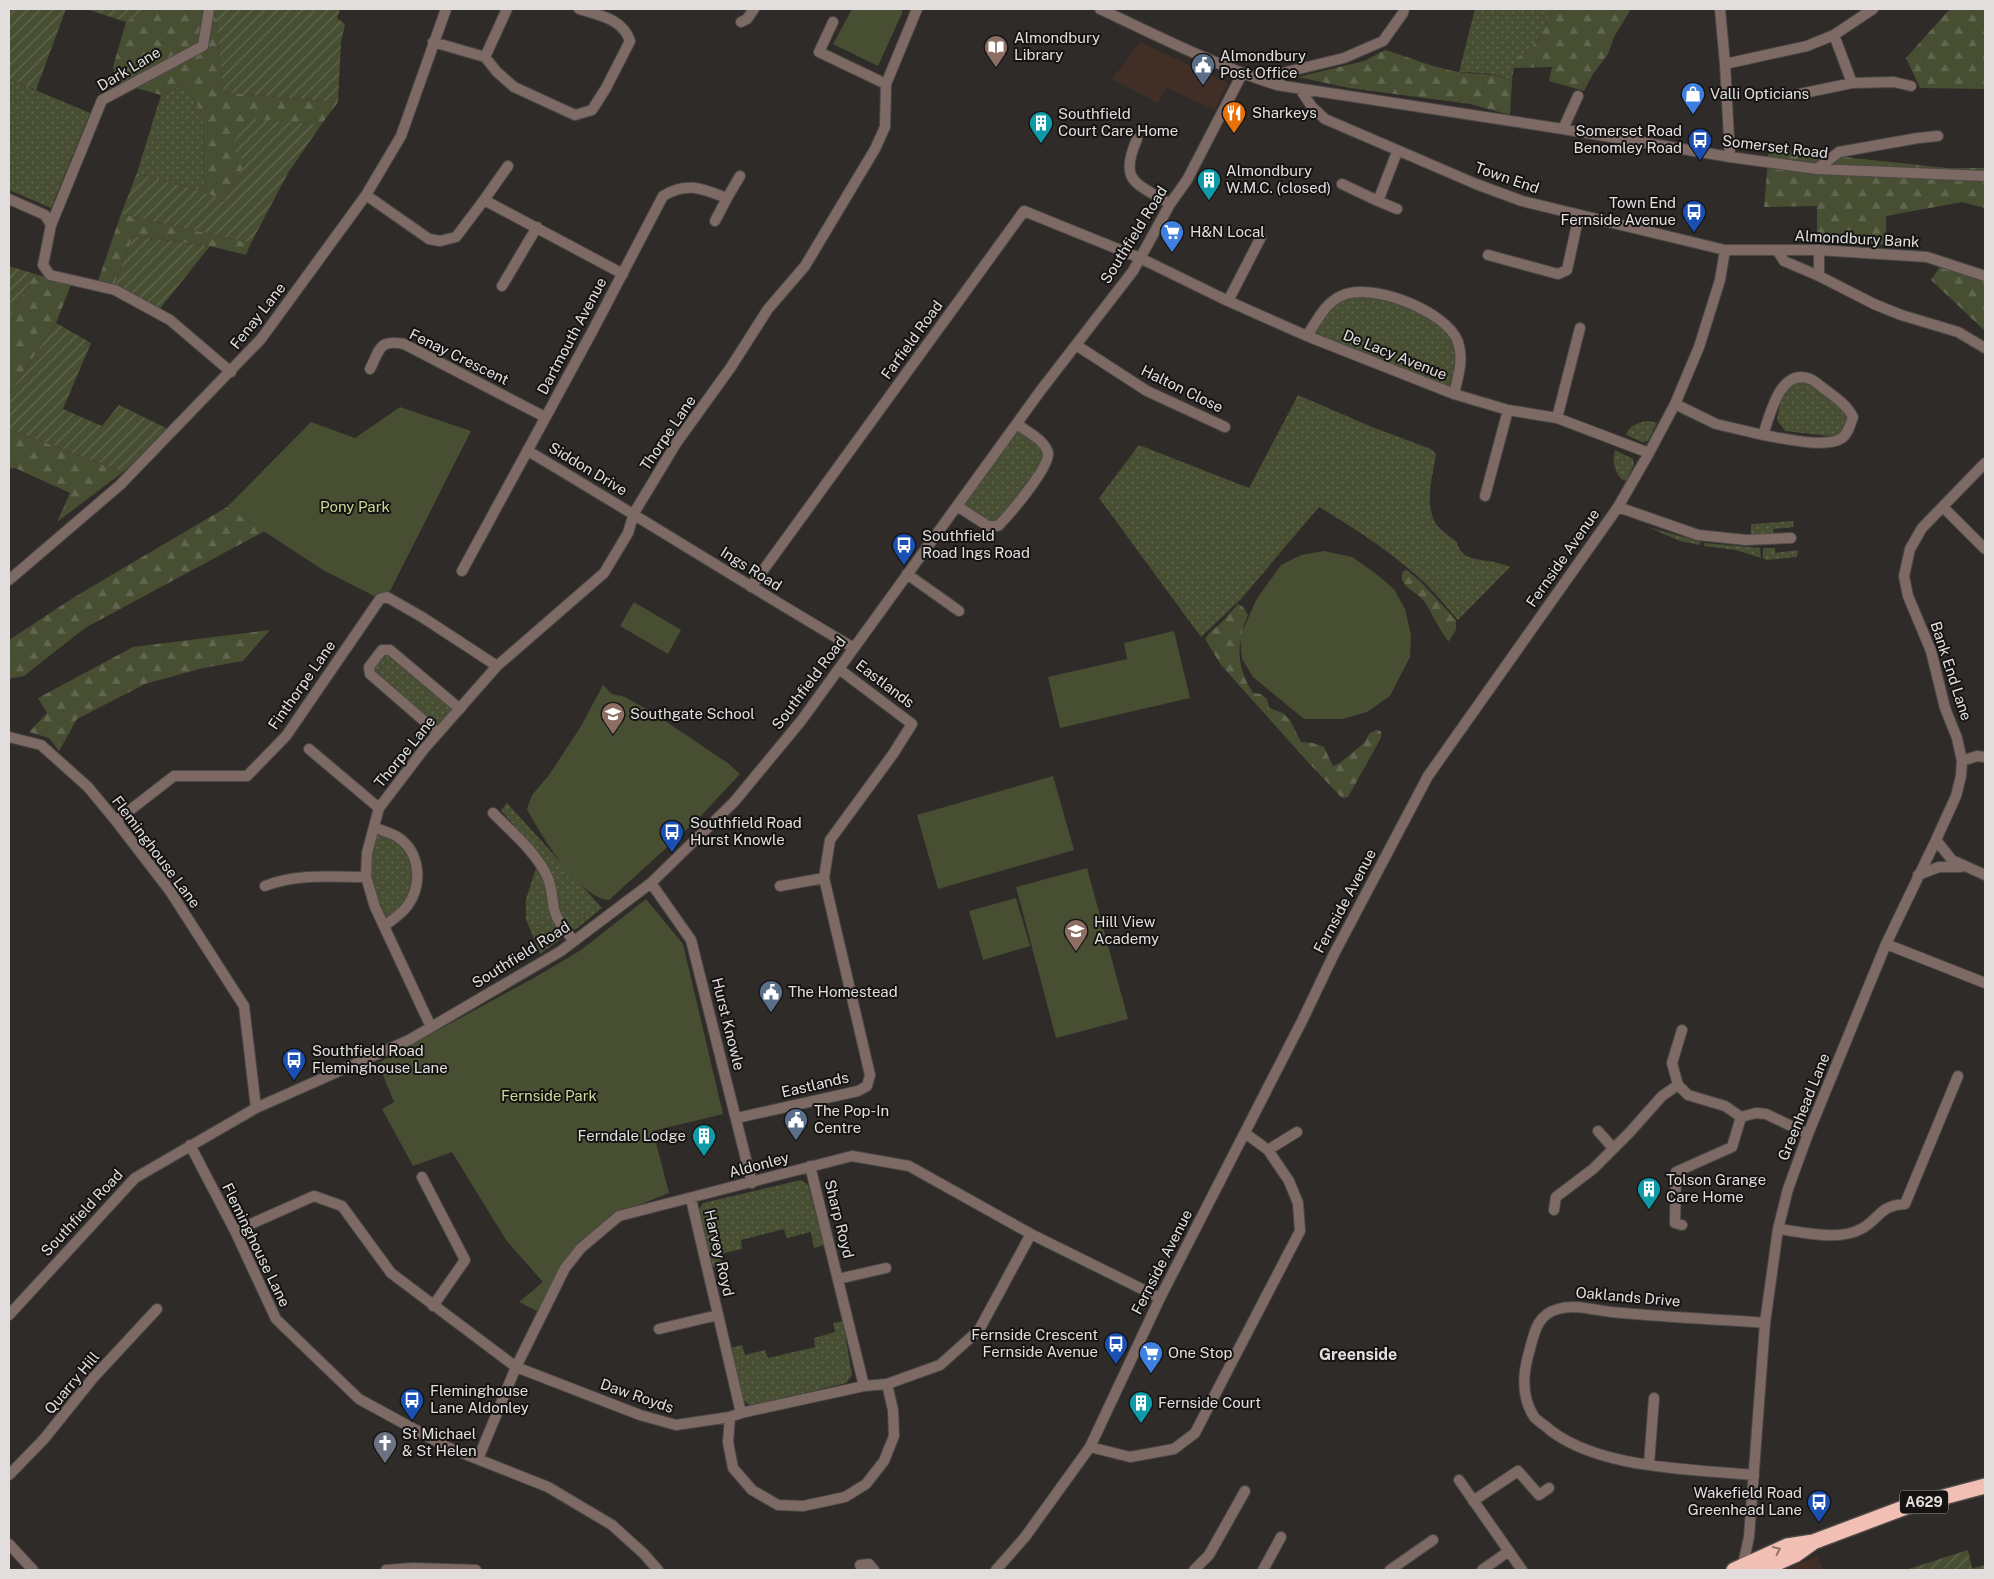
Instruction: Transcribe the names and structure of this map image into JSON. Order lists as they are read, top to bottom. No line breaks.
{"streets":{"highway":["A629"],"street":["Dark Lane","Somerset Road","Town End","Southfield Road","Almondbury Bank","Fenay Lane","Dartmouth Avenue","Farfield Road","De Lacy Avenue","Fenay Crescent","Halton Close","Thorpe Lane","Siddon Drive","Fernside Avenue","Ings Road","Bank End Lane","Eastlands","Finthorpe Lane","Fleminghouse Lane","Hurst Knowle","Greenhead Lane","Aldonley","Sharp Royd","Harvey Royd","Oaklands Drive","Quarry Hill","Daw Royds"]},"crossings":[["Somerset Road","Town End"],["Town End","Almondbury Bank"],["Town End","Fernside Avenue"],["Southfield Road","Farfield Road"],["Southfield Road","De Lacy Avenue"],["Southfield Road","Halton Close"],["Southfield Road","Thorpe Lane"],["Southfield Road","Ings Road"],["Southfield Road","Eastlands"],["Southfield Road","Fleminghouse Lane"],["Southfield Road","Hurst Knowle"],["Almondbury Bank","Fernside Avenue"],["Dartmouth Avenue","Fenay Crescent"],["Dartmouth Avenue","Siddon Drive"],["Farfield Road","De Lacy Avenue"],["Farfield Road","Ings Road"],["De Lacy Avenue","Fernside Avenue"],["Thorpe Lane","Siddon Drive"],["Thorpe Lane","Ings Road"],["Thorpe Lane","Finthorpe Lane"],["Siddon Drive","Ings Road"],["Fernside Avenue","Aldonley"],["Bank End Lane","Greenhead Lane"],["Eastlands","Hurst Knowle"],["Finthorpe Lane","Fleminghouse Lane"],["Fleminghouse Lane","Aldonley"],["Fleminghouse Lane","Daw Royds"],["Hurst Knowle","Aldonley"],["Greenhead Lane","Oaklands Drive"],["Greenhead Lane","A629"],["Aldonley","Sharp Royd"],["Aldonley","Harvey Royd"],["Aldonley","Daw Royds"],["Sharp Royd","Daw Royds"],["Harvey Royd","Daw Royds"]],"districts":["Greenside"],"parks":["Pony Park","Fernside Park"],"places":{"library":["Almondbury Library"],"public building":["Almondbury Post Office","The Homestead","The Pop-In Centre"],"shop":["Valli Opticians"],"restaurant":["Sharkeys"],"building":["Southfield Court Care Home","Almondbury W.M.C. (closed)","Ferndale Lodge","Tolson Grange Care Home","Fernside Court"],"bus stop":["Somerset Road Benomley Road","Town End Fernside Avenue","Southfield Road Ings Road","Southfield Road Hurst Knowle","Southfield Road Fleminghouse Lane","Fernside Crescent Fernside Avenue","Fleminghouse Lane Aldonley","Wakefield Road Greenhead Lane"],"supermarket":["H&N Local","One Stop"],"school or university":["Southgate School","Hill View Academy"],"church":["St Michael & St Helen"]}}
